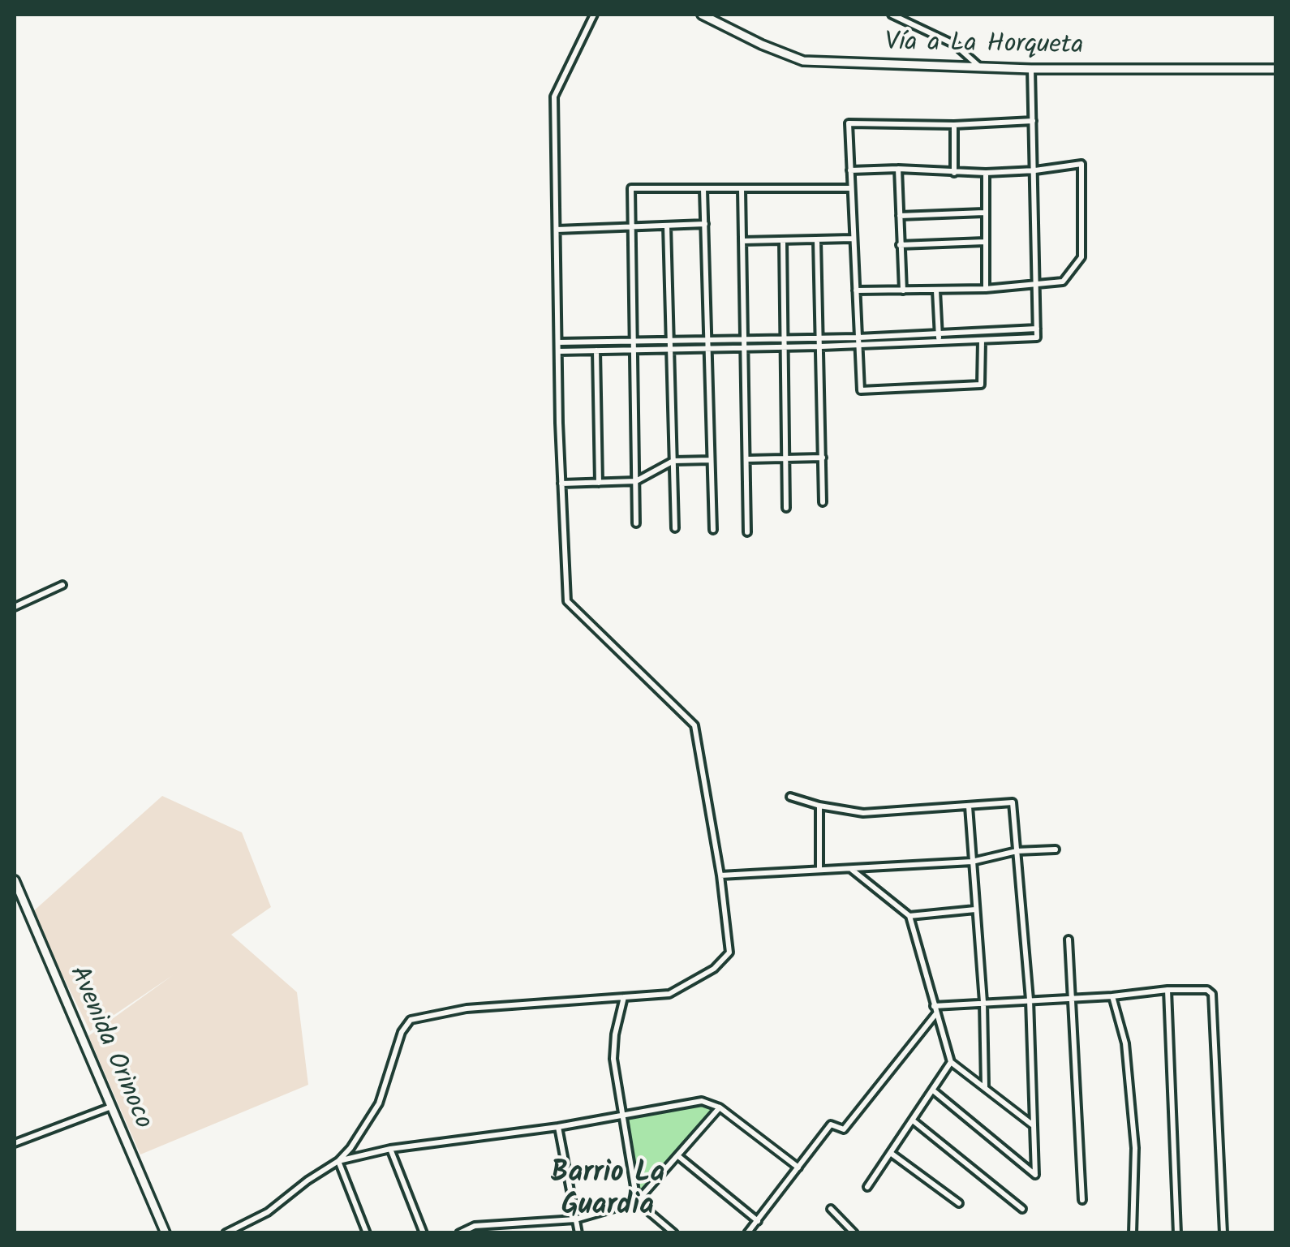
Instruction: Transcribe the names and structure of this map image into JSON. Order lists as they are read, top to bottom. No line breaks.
{"streets":{"main road":["Vía a La Horqueta","Avenida Orinoco"]},"districts":["Barrio La Guardia"]}
